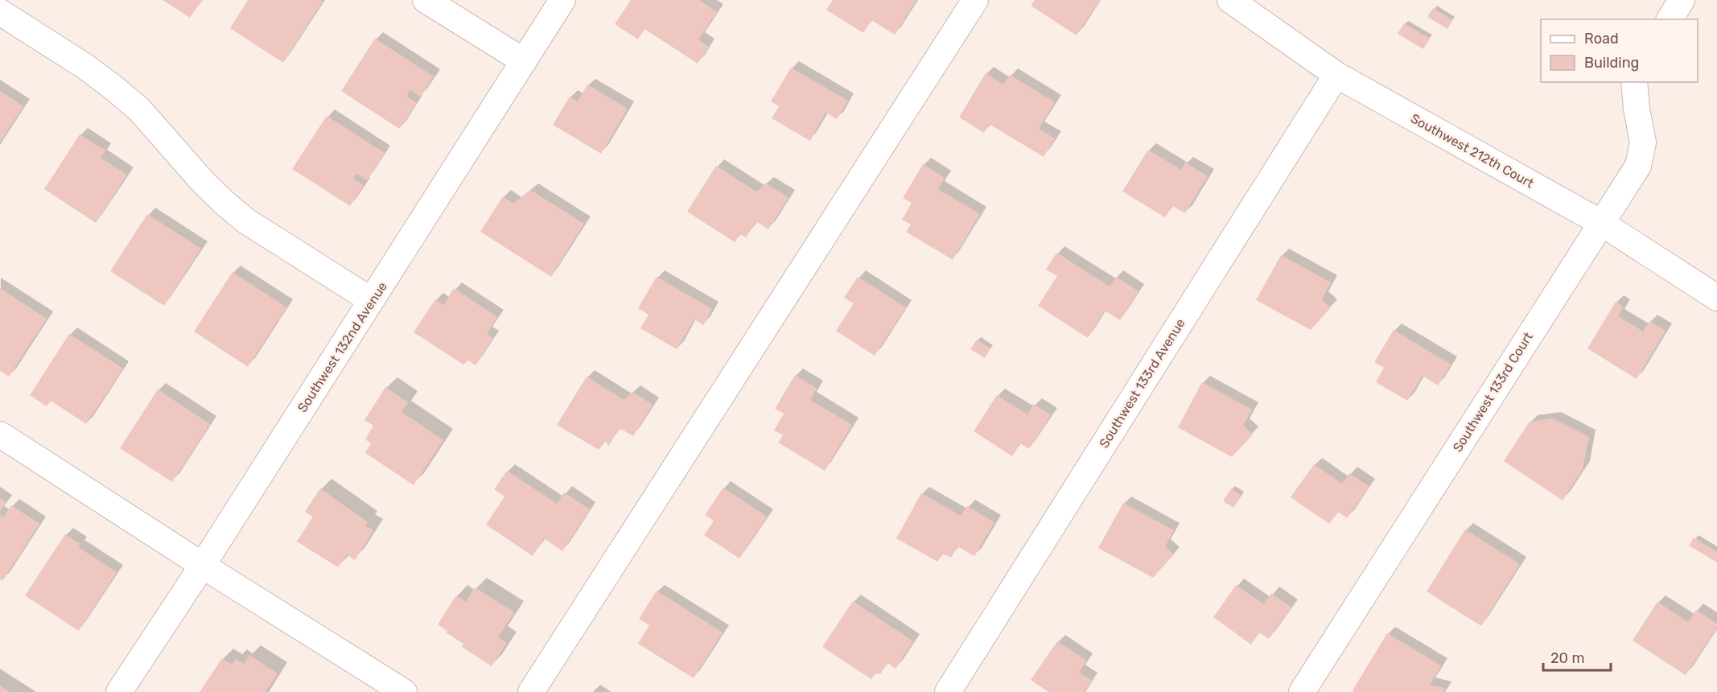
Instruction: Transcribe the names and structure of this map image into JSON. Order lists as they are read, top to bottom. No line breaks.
{"streets":{"street":["Southwest 212th Court","Southwest 132nd Avenue","Southwest 133rd Avenue","Southwest 133rd Court"]},"crossings":[["Southwest 212th Court","Southwest 133rd Avenue"],["Southwest 212th Court","Southwest 133rd Court"]],"legend":["Road","Building"],"scale_bar":"20 m"}
